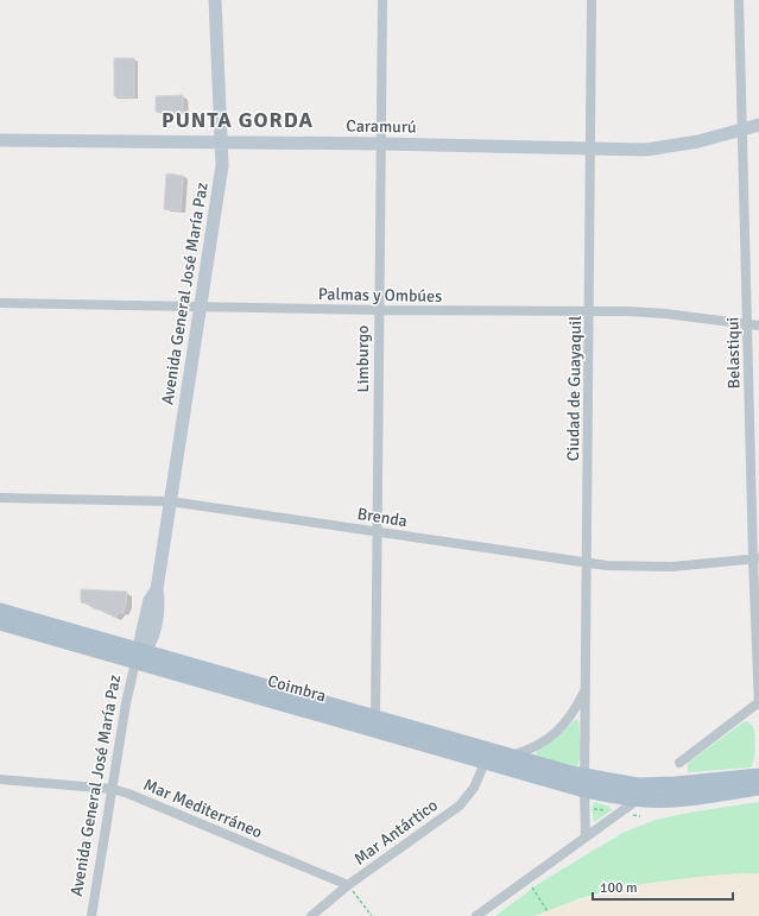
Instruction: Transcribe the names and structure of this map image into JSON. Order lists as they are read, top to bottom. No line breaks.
{"streets":{"main road":["Caramurú","Avenida General José María Paz","Coimbra"],"street":["Palmas y Ombúes","Belastiqui","Limburgo","Ciudad de Guayaquil","Brenda","Mar Mediterráneo","Mar Antártico"]},"crossings":[["Caramurú","Avenida General José María Paz"],["Caramurú","Belastiqui"],["Caramurú","Limburgo"],["Caramurú","Ciudad de Guayaquil"],["Avenida General José María Paz","Palmas y Ombúes"],["Avenida General José María Paz","Brenda"],["Avenida General José María Paz","Coimbra"],["Avenida General José María Paz","Mar Mediterráneo"],["Palmas y Ombúes","Belastiqui"],["Palmas y Ombúes","Limburgo"],["Palmas y Ombúes","Ciudad de Guayaquil"],["Belastiqui","Brenda"],["Limburgo","Brenda"],["Limburgo","Coimbra"],["Ciudad de Guayaquil","Brenda"],["Ciudad de Guayaquil","Coimbra"],["Coimbra","Mar Antártico"],["Mar Mediterráneo","Mar Antártico"]],"districts":["PUNTA GORDA"],"scale_bar":"100 m"}
